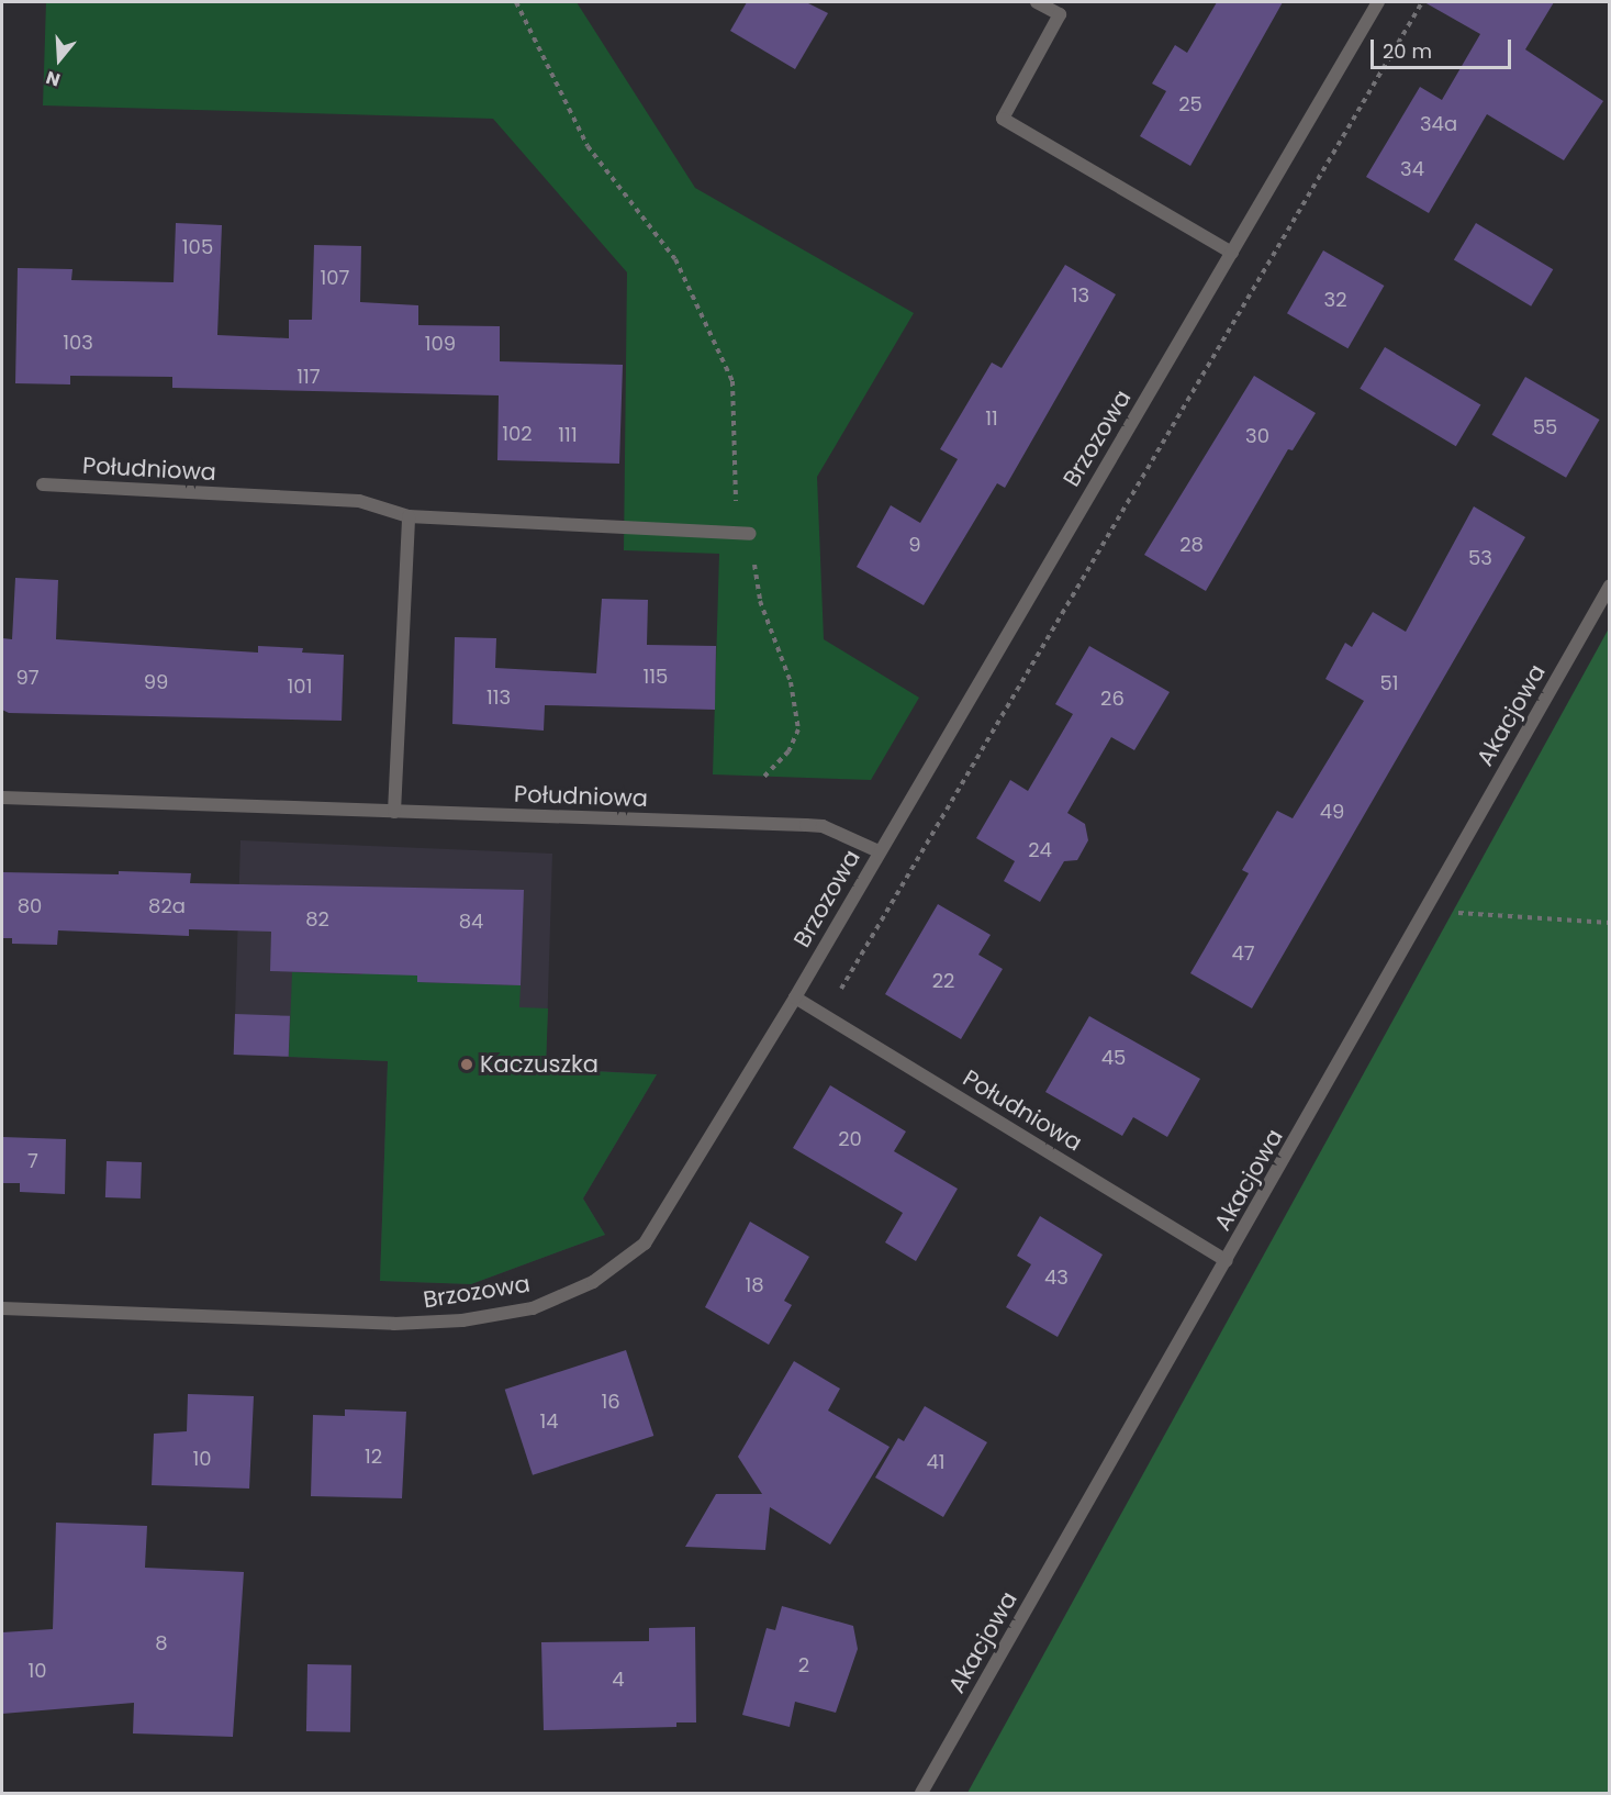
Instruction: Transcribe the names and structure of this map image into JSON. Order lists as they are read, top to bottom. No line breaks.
{"streets":{"street":["Brzozowa","Południowa","Akacjowa"]},"crossings":[["Brzozowa","Południowa"],["Południowa","Akacjowa"]],"places":["Kaczuszka"],"house_numbers":["25","34a","34","105","107","13","32","103","109","117","11","55","102","111","30","9","28","53","115","97","99","51","101","113","26","49","24","80","82a","82","84","47","22","45","20","7","43","18","16","14","12","10","41","8","2","10","4"],"scale_bar":"20 m","north":"bottom"}
